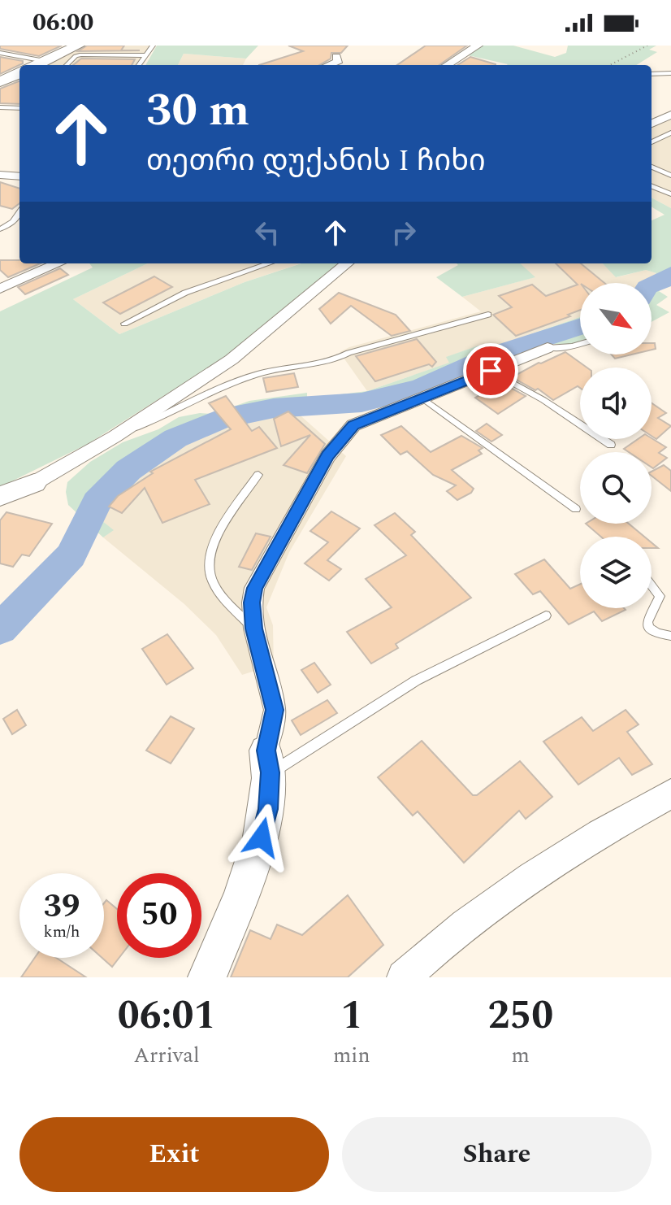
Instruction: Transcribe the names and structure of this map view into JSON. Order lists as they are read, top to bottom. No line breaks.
{"north":"bottom right","page":{"status":"06:00","turn":["30 m","თეთრი დუქანის I ჩიხი"],"speed":"39 km/h","limit":"50","eta":["06:01","Arrival","1","min","250","m"],"buttons":["Exit","Share"]}}
